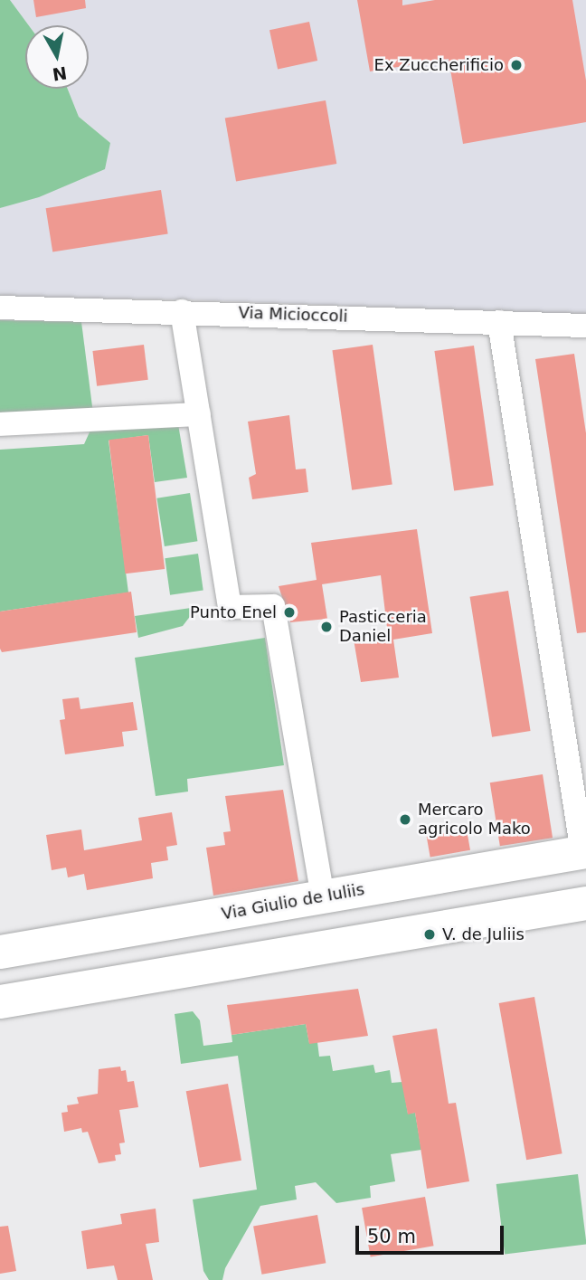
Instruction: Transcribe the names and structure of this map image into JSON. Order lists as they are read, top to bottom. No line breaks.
{"streets":{"main road":["Via Giulio de Iuliis"],"street":["Via Micioccoli"]},"places":["Ex Zuccherificio","Punto Enel","Pasticceria Daniel","Mercaro agricolo Mako","V. de Juliis"],"scale_bar":"50 m","north":"bottom"}
